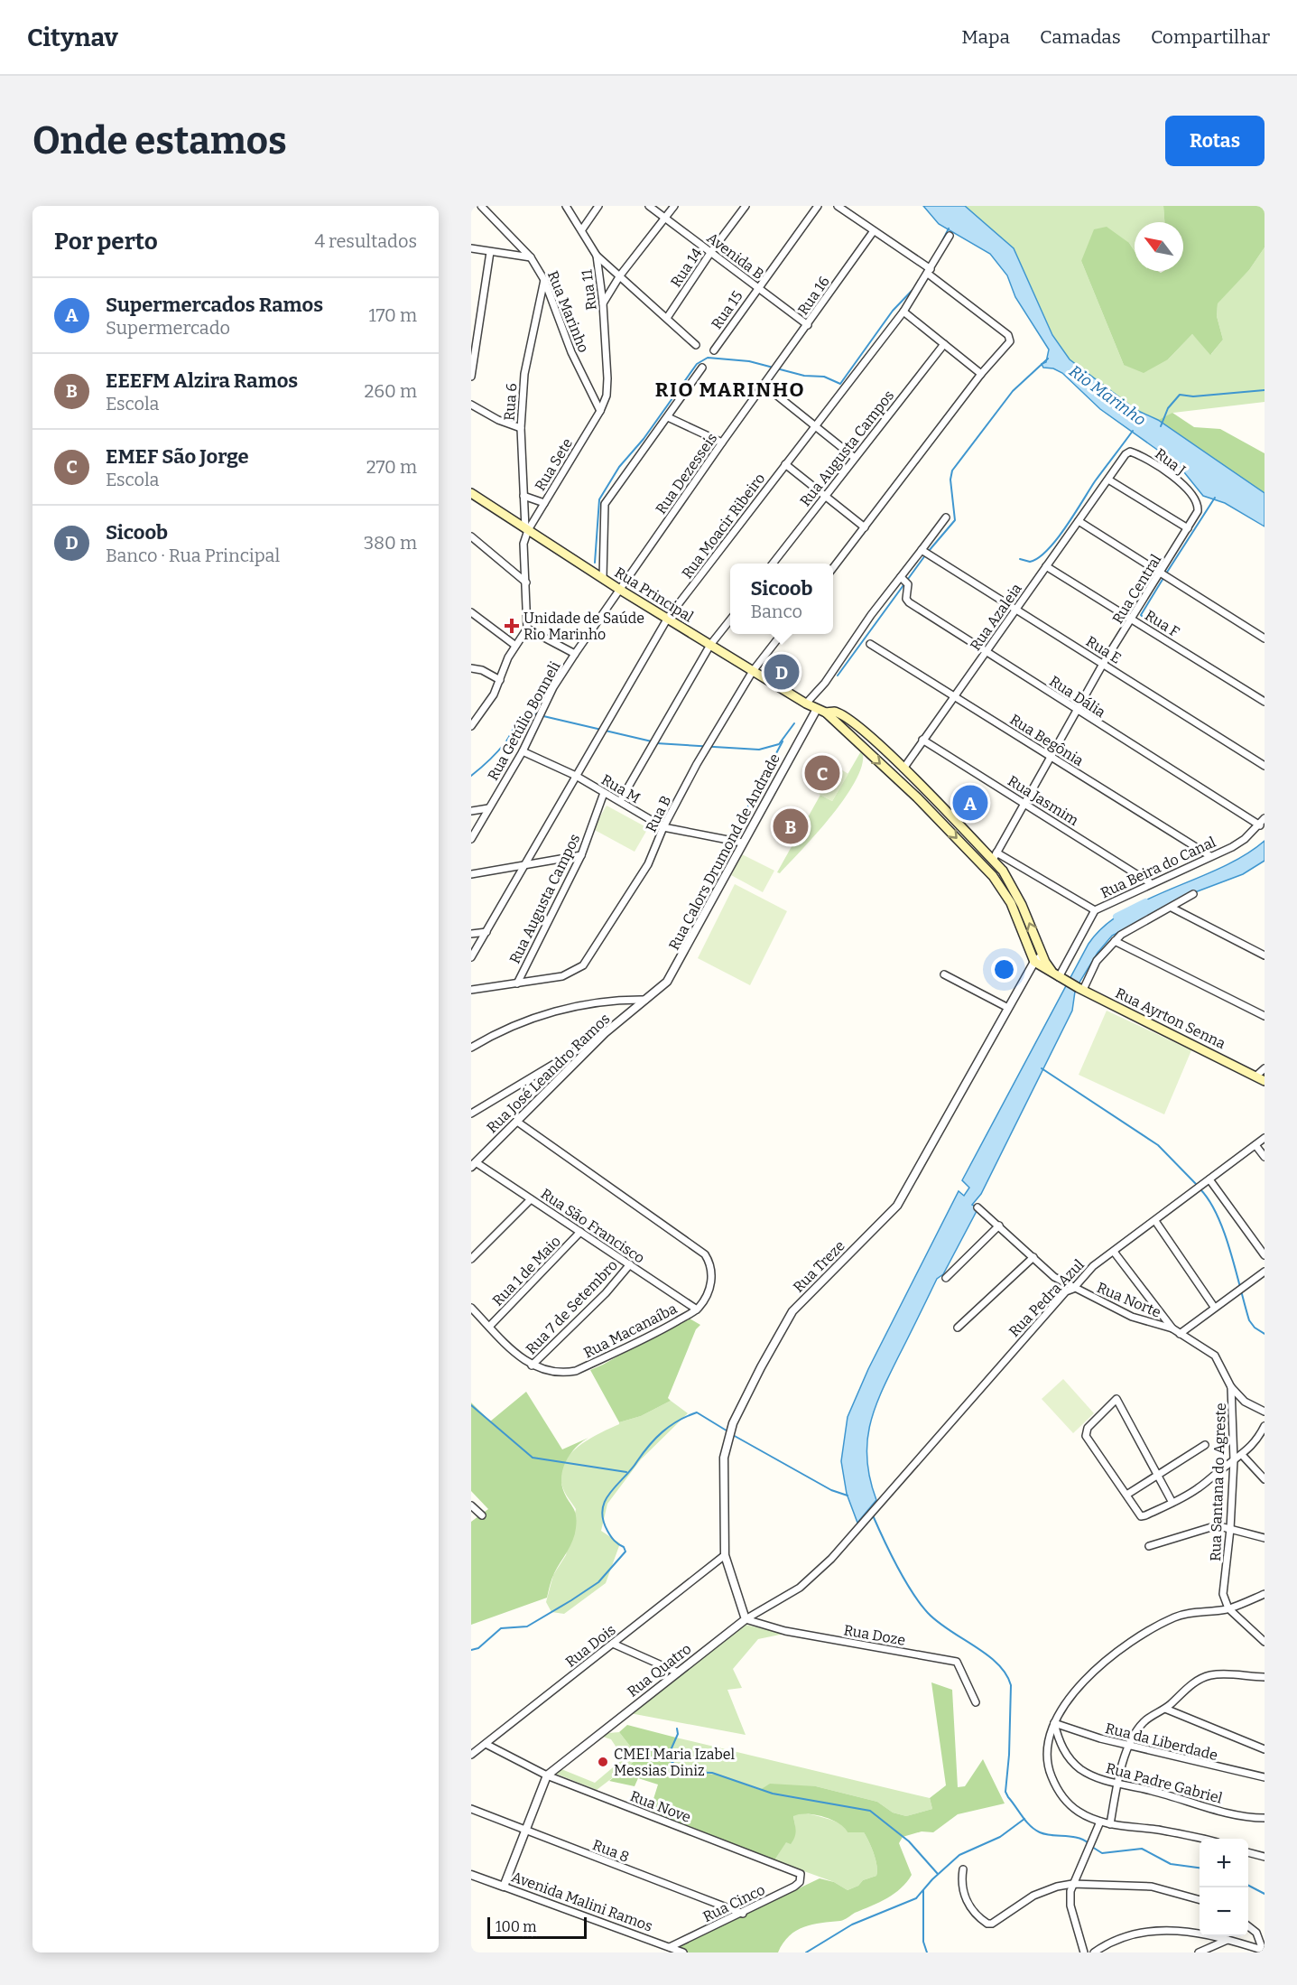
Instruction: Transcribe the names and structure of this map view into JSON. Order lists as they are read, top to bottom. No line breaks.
{"streets":{"main road":["Rua Principal","Rua Ayrton Senna"],"street":["Avenida B","Rua 14","Rua 11","Rua 16","Rua 15","Rua Marinho","Rua 6","Rua Augusta Campos","Rua J","Rua Sete","Rua Dezesseis","Rua Moacir Ribeiro","Rua Central","Rua Azaleia","Rua F","Rua E","Rua Dália","Rua Getúlio Bonneli","Rua Begônia","Rua M","Rua Jasmim","Rua B","Rua Calors Drumond de Andrade","Rua Beira do Canal","Rua José Leandro Ramos","Rua São Francisco","Rua Treze","Rua 1 de Maio","Rua Pedra Azul","Rua Norte","Rua 7 de Setembro","Rua Macanaíba","Rua Santana do Agreste","Rua Doze","Rua Dois","Rua Quatro","Rua da Liberdade","Rua Padre Gabriel","Rua Nove","Rua 8","Avenida Malini Ramos","Rua Cinco"]},"crossings":[["Avenida B","Rua 14"],["Avenida B","Rua 16"],["Avenida B","Rua 15"],["Rua 11","Rua Marinho"],["Rua 11","Rua Sete"],["Rua 16","Rua Dezesseis"],["Rua Marinho","Rua 6"],["Rua Marinho","Rua Sete"],["Rua 6","Rua Sete"],["Rua 6","Rua Principal"],["Rua Augusta Campos","Rua M"],["Rua Augusta Campos","Rua B"],["Rua J","Rua Central"],["Rua J","Rua Azaleia"],["Rua Sete","Rua Principal"],["Rua Dezesseis","Rua Principal"],["Rua Dezesseis","Rua Getúlio Bonneli"],["Rua Moacir Ribeiro","Rua Principal"],["Rua Moacir Ribeiro","Rua M"],["Rua Central","Rua Principal"],["Rua Central","Rua F"],["Rua Central","Rua E"],["Rua Central","Rua Dália"],["Rua Central","Rua Begônia"],["Rua Central","Rua Jasmim"],["Rua Principal","Rua Azaleia"],["Rua Principal","Rua Getúlio Bonneli"],["Rua Principal","Rua B"],["Rua Principal","Rua Calors Drumond de Andrade"],["Rua Principal","Rua Beira do Canal"],["Rua Principal","Rua Ayrton Senna"],["Rua Principal","Rua Treze"],["Rua Azaleia","Rua F"],["Rua Azaleia","Rua E"],["Rua Azaleia","Rua Dália"],["Rua Azaleia","Rua Begônia"],["Rua Azaleia","Rua Jasmim"],["Rua Dália","Rua Beira do Canal"],["Rua Getúlio Bonneli","Rua M"],["Rua Begônia","Rua Beira do Canal"],["Rua M","Rua B"],["Rua M","Rua Calors Drumond de Andrade"],["Rua Jasmim","Rua Beira do Canal"],["Rua Calors Drumond de Andrade","Rua José Leandro Ramos"],["Rua Beira do Canal","Rua Ayrton Senna"],["Rua José Leandro Ramos","Rua São Francisco"],["Rua José Leandro Ramos","Rua Macanaíba"],["Rua São Francisco","Rua 1 de Maio"],["Rua São Francisco","Rua 7 de Setembro"],["Rua São Francisco","Rua Macanaíba"],["Rua Treze","Rua Doze"],["Rua Treze","Rua Dois"],["Rua Treze","Rua Quatro"],["Rua 1 de Maio","Rua Macanaíba"],["Rua Pedra Azul","Rua Norte"],["Rua Pedra Azul","Rua Quatro"],["Rua 7 de Setembro","Rua Macanaíba"],["Rua Doze","Rua Quatro"],["Rua Dois","Rua Nove"],["Rua Quatro","Rua Nove"],["Rua da Liberdade","Rua Padre Gabriel"],["Rua Nove","Rua Cinco"],["Rua 8","Rua Cinco"],["Avenida Malini Ramos","Rua Cinco"]],"districts":["RIO MARINHO"],"water":["Rio Marinho"],"places":{"health":["Unidade de Saúde Rio Marinho"],"other":["CMEI Maria Izabel Messias Diniz"]},"scale_bar":"100 m","north":"top left","page":{"header":"Citynav","nav":["Mapa","Camadas","Compartilhar"],"buttons":"Rotas","title":"Onde estamos","heading":["Por perto","4 resultados"],"list":[{"mark":"A","name":"Supermercados Ramos","note":"Supermercado","value":"170 m"},{"mark":"B","name":"EEEFM Alzira Ramos","note":"Escola","value":"260 m"},{"mark":"C","name":"EMEF São Jorge","note":"Escola","value":"270 m"},{"mark":"D","name":"Sicoob","note":"Banco · Rua Principal","value":"380 m"}],"popup":["Sicoob","Banco"],"pins":["D","C","A","B"],"map_buttons":["+","−"],"scale":"100 m"}}
